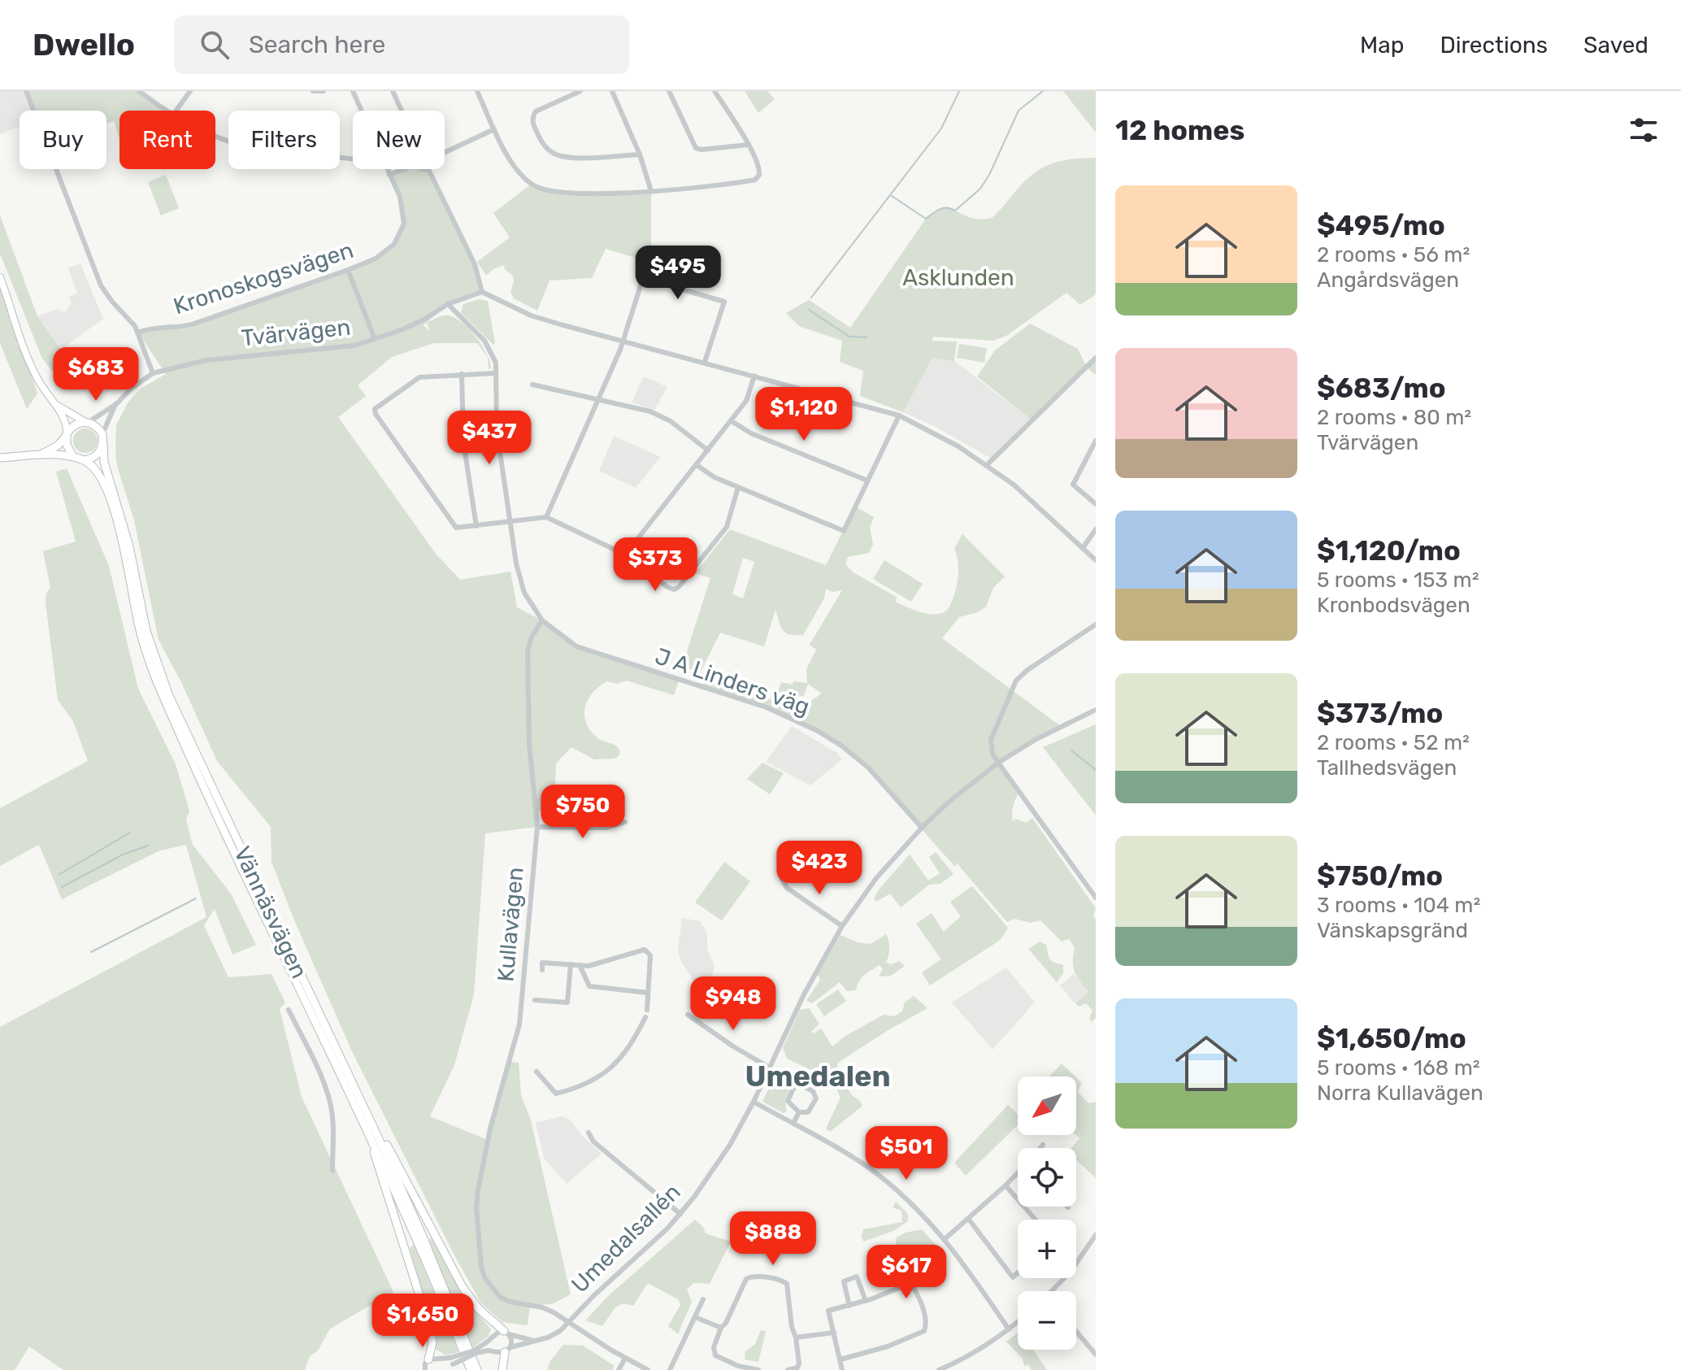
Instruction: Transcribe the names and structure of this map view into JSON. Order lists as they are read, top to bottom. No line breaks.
{"streets":{"highway":["Vännäsvägen"],"street":["Kronoskogsvägen","Tvärvägen","J A Linders väg","Kullavägen","Umedalsallén"]},"crossings":[["Tvärvägen","Vännäsvägen"],["J A Linders väg","Kullavägen"],["J A Linders väg","Umedalsallén"],["Kullavägen","Umedalsallén"]],"districts":["Umedalen"],"parks":["Asklunden"],"north":"bottom left","page":{"header":"Dwello","search":"Search here","nav":["Map","Directions","Saved"],"heading":"12 homes","chip":["Buy","Rent","Filters","New"],"list":[{"name":"$495/mo","note":"2 rooms · 56 m² · Angårdsvägen"},{"name":"$683/mo","note":"2 rooms · 80 m² · Tvärvägen"},{"name":"$1,120/mo","note":"5 rooms · 153 m² · Kronbodsvägen"},{"name":"$373/mo","note":"2 rooms · 52 m² · Tallhedsvägen"},{"name":"$750/mo","note":"3 rooms · 104 m² · Vänskapsgränd"},{"name":"$1,650/mo","note":"5 rooms · 168 m² · Norra Kullavägen"}],"price":["$495","$683","$1,120","$437","$373","$750","$423","$948","$501","$888","$617","$1,650"],"map_buttons":["+","−"]}}
